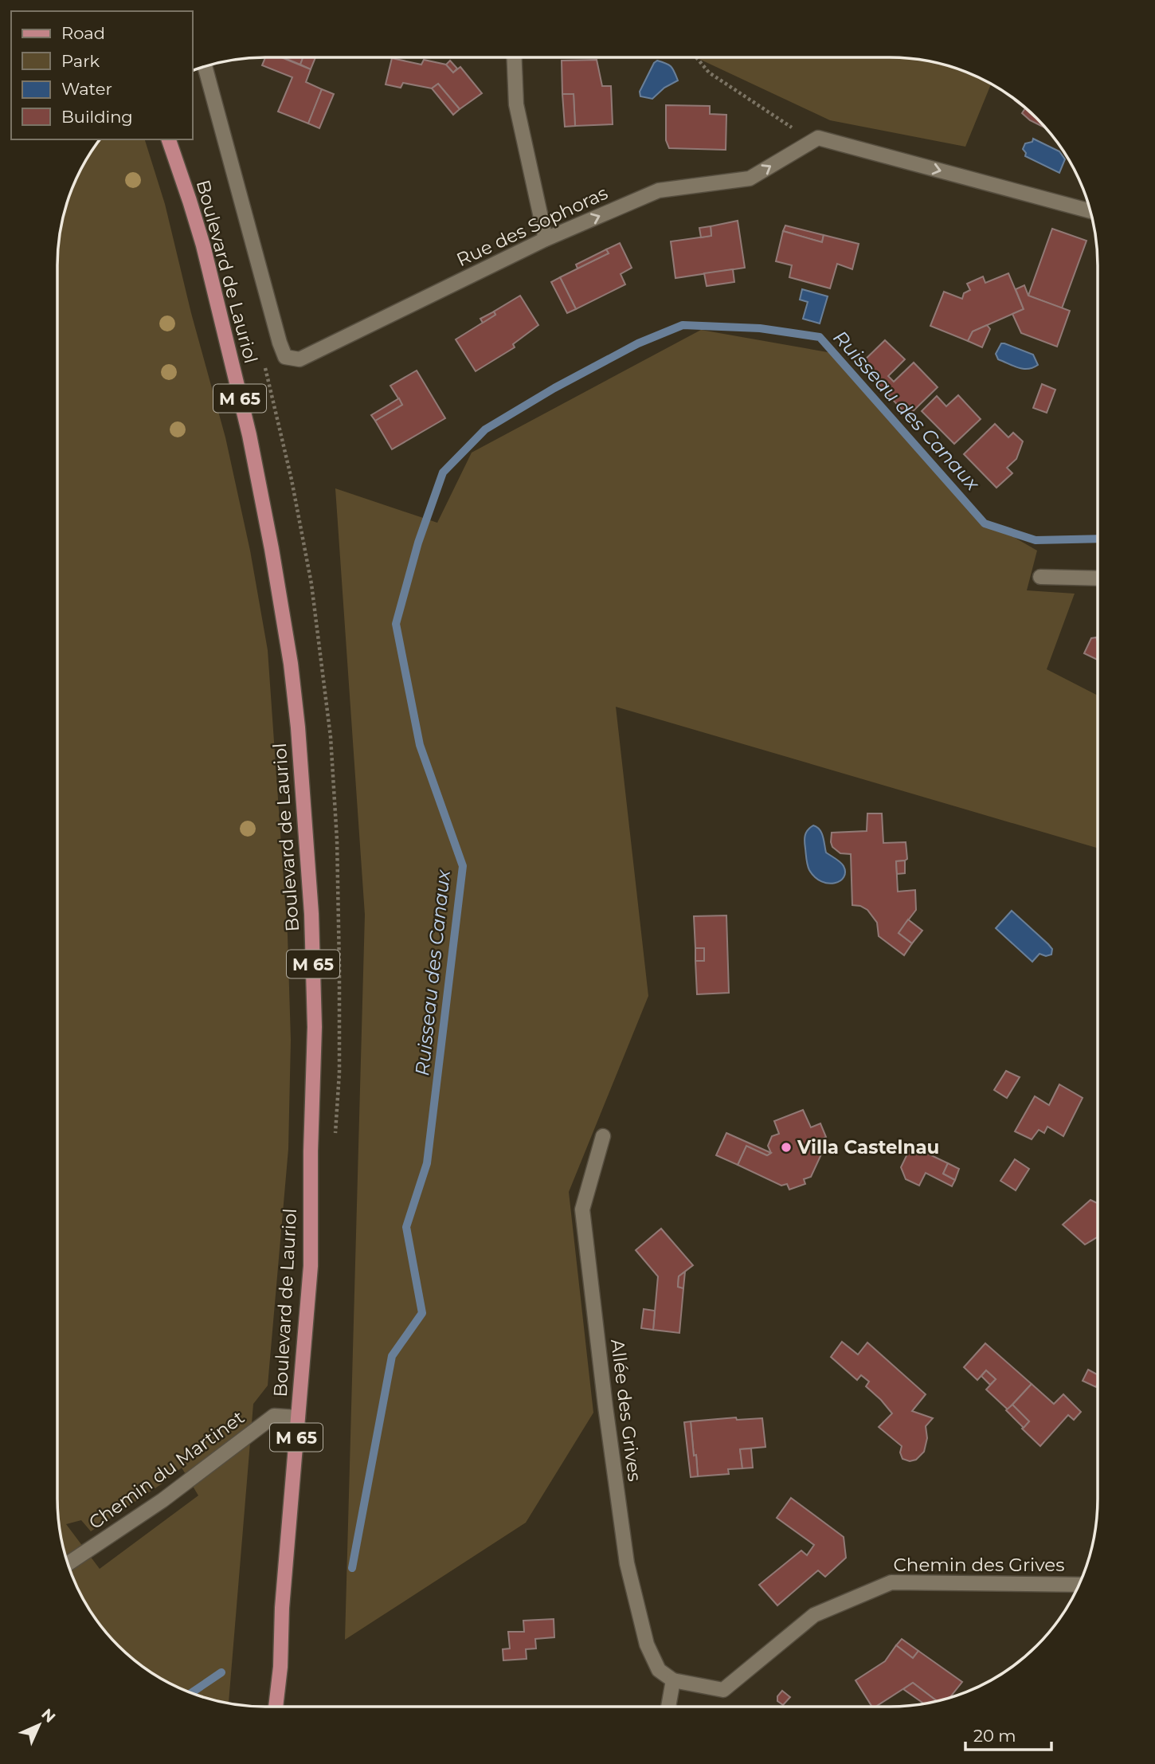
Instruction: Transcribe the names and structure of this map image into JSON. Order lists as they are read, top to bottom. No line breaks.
{"streets":{"main road":["Boulevard de Lauriol","M 65"],"street":["Rue des Sophoras","Allée des Grives","Chemin du Martinet","Chemin des Grives"]},"crossings":[["Boulevard de Lauriol","Chemin du Martinet"],["Allée des Grives","Chemin des Grives"]],"water":["Ruisseau des Canaux"],"places":["Villa Castelnau"],"legend":["Road","Park","Water","Building"],"scale_bar":"20 m","north":"top right"}
